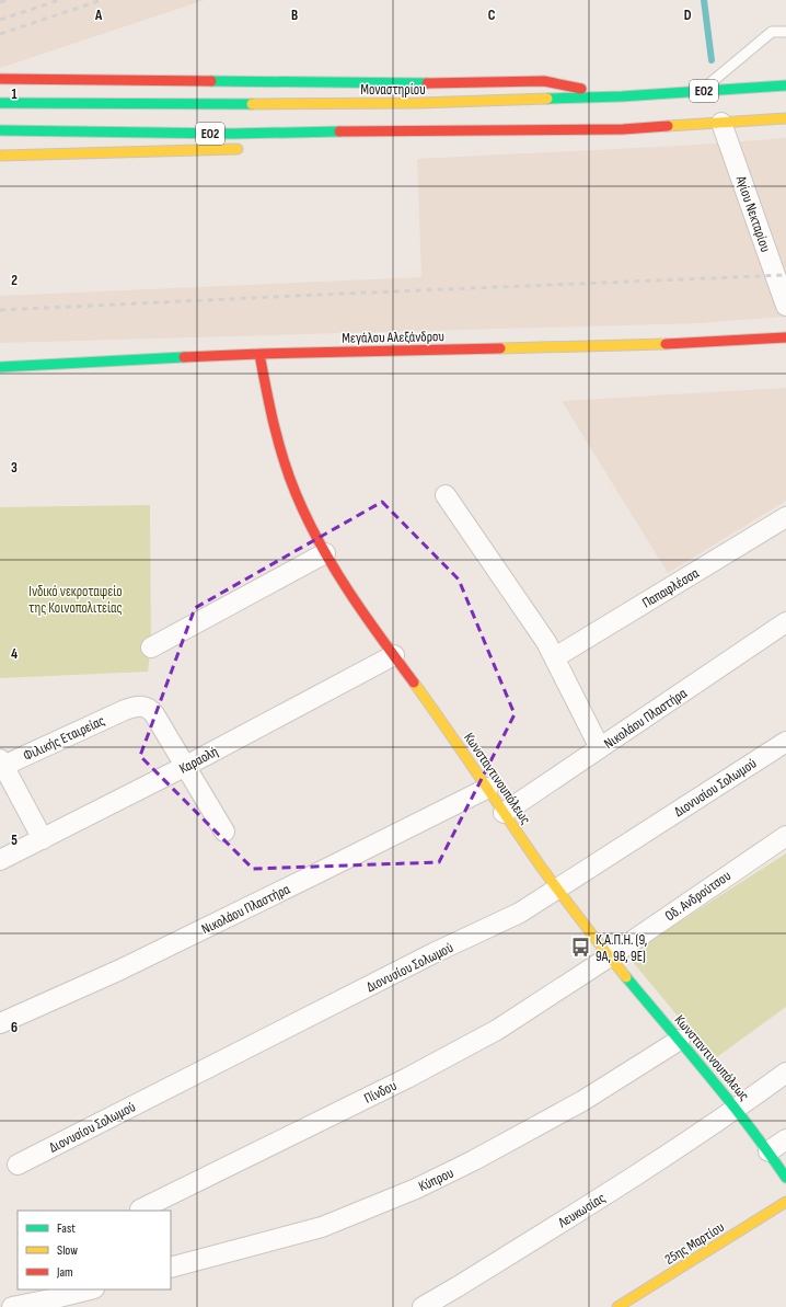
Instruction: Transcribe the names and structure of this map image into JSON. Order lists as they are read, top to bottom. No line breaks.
{"streets":{"main road":["Μοναστηρίου","ΕΟ2","Μεγάλου Αλεξάνδρου","Κωνσταντινουπόλεως","25ης Μαρτίου"],"street":["Αγίου Νεκταρίου","Παπαφλέσσα","Νικολάου Πλαστήρα","Φιλικής Εταιρείας","Καραολή","Διονυσίου Σολωμού","Οδ. Ανδρούτσου","Πίνδου","Κύπρου","Λευκωσίας"]},"crossings":[["ΕΟ2","Αγίου Νεκταρίου"],["Μεγάλου Αλεξάνδρου","Κωνσταντινουπόλεως"],["Νικολάου Πλαστήρα","Κωνσταντινουπόλεως"],["Φιλικής Εταιρείας","Καραολή"],["Καραολή","Κωνσταντινουπόλεως"],["Κωνσταντινουπόλεως","Διονυσίου Σολωμού"],["Κωνσταντινουπόλεως","Οδ. Ανδρούτσου"],["Κωνσταντινουπόλεως","Πίνδου"],["Κωνσταντινουπόλεως","Κύπρου"],["Κωνσταντινουπόλεως","Λευκωσίας"],["Οδ. Ανδρούτσου","Πίνδου"]],"parks":["Ινδικό νεκροταφείο της Κοινοπολιτείας"],"places":{"bus stop":["Κ,Α.Π.Η. (9, 9Α, 9Β, 9Ε)"]},"legend":["Fast","Slow","Jam"],"grid":{"columns":["A","B","C","D"],"rows":["1","2","3","4","5","6"]}}
